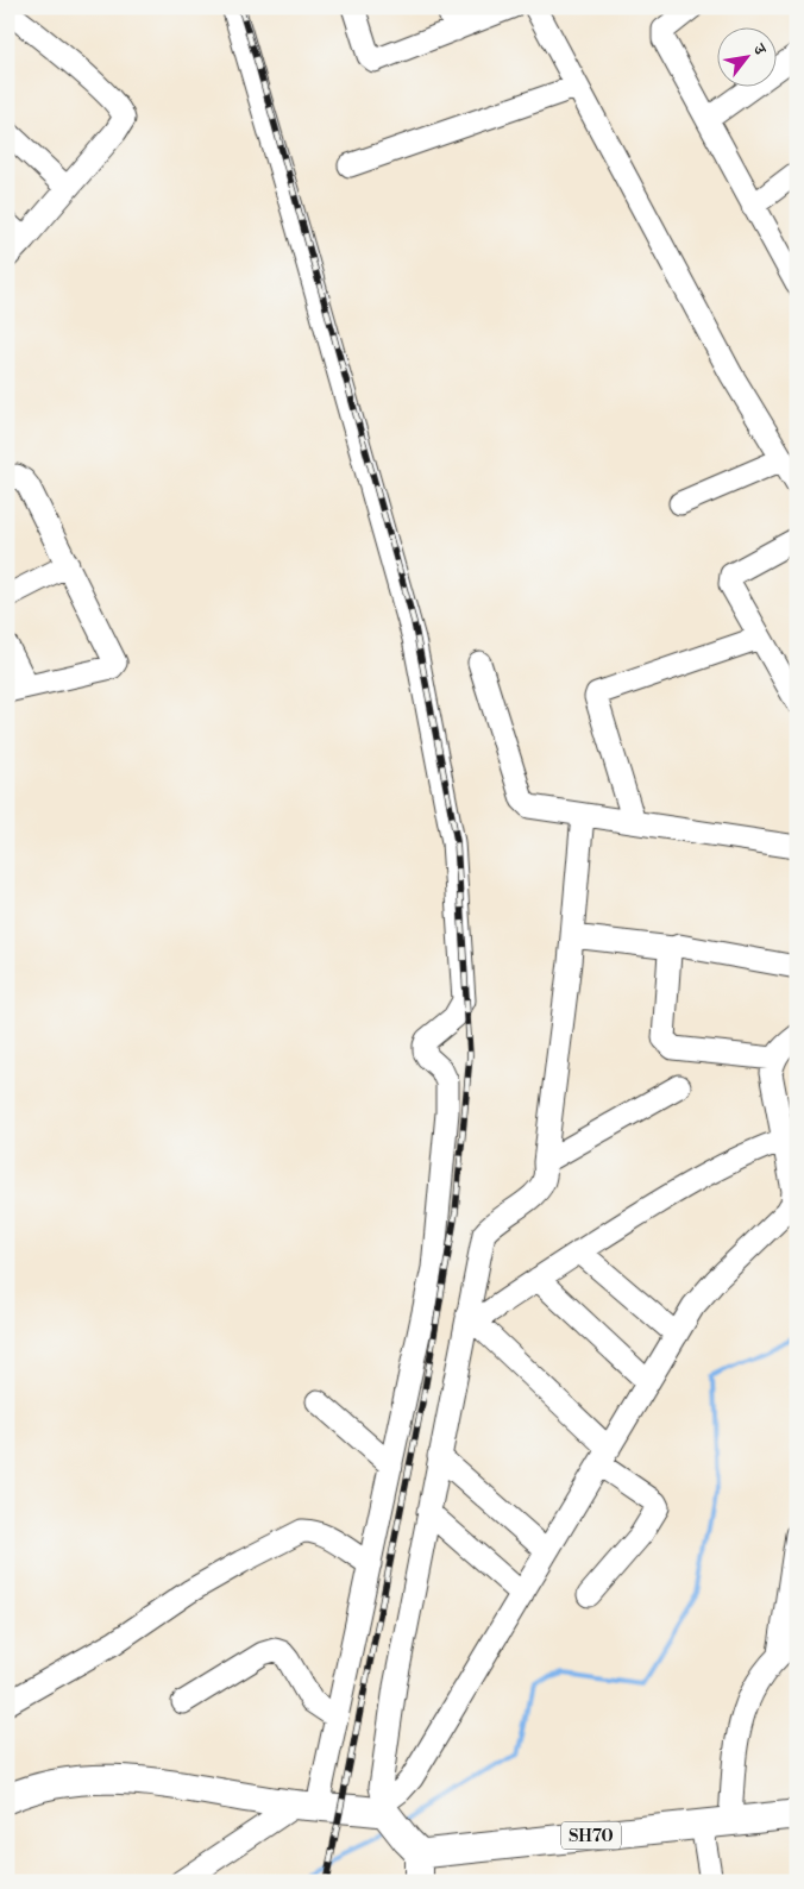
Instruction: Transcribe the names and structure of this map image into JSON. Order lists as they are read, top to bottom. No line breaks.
{"streets":{"main road":["SH70"]},"north":"top right"}
